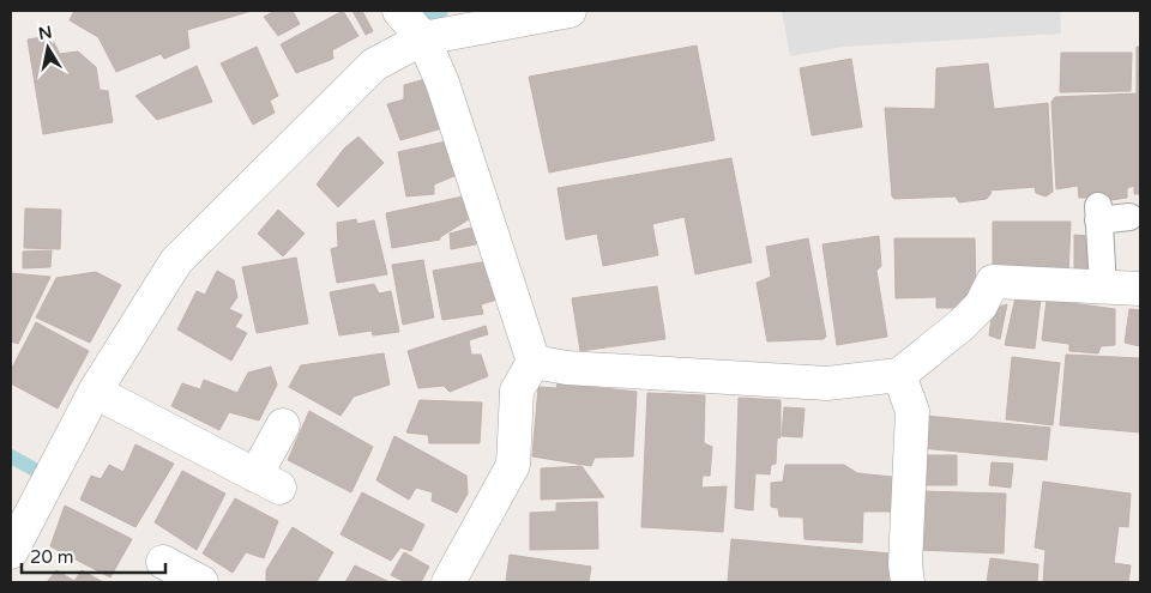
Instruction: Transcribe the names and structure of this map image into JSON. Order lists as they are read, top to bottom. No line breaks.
{"scale_bar":"20 m","north":"top"}
